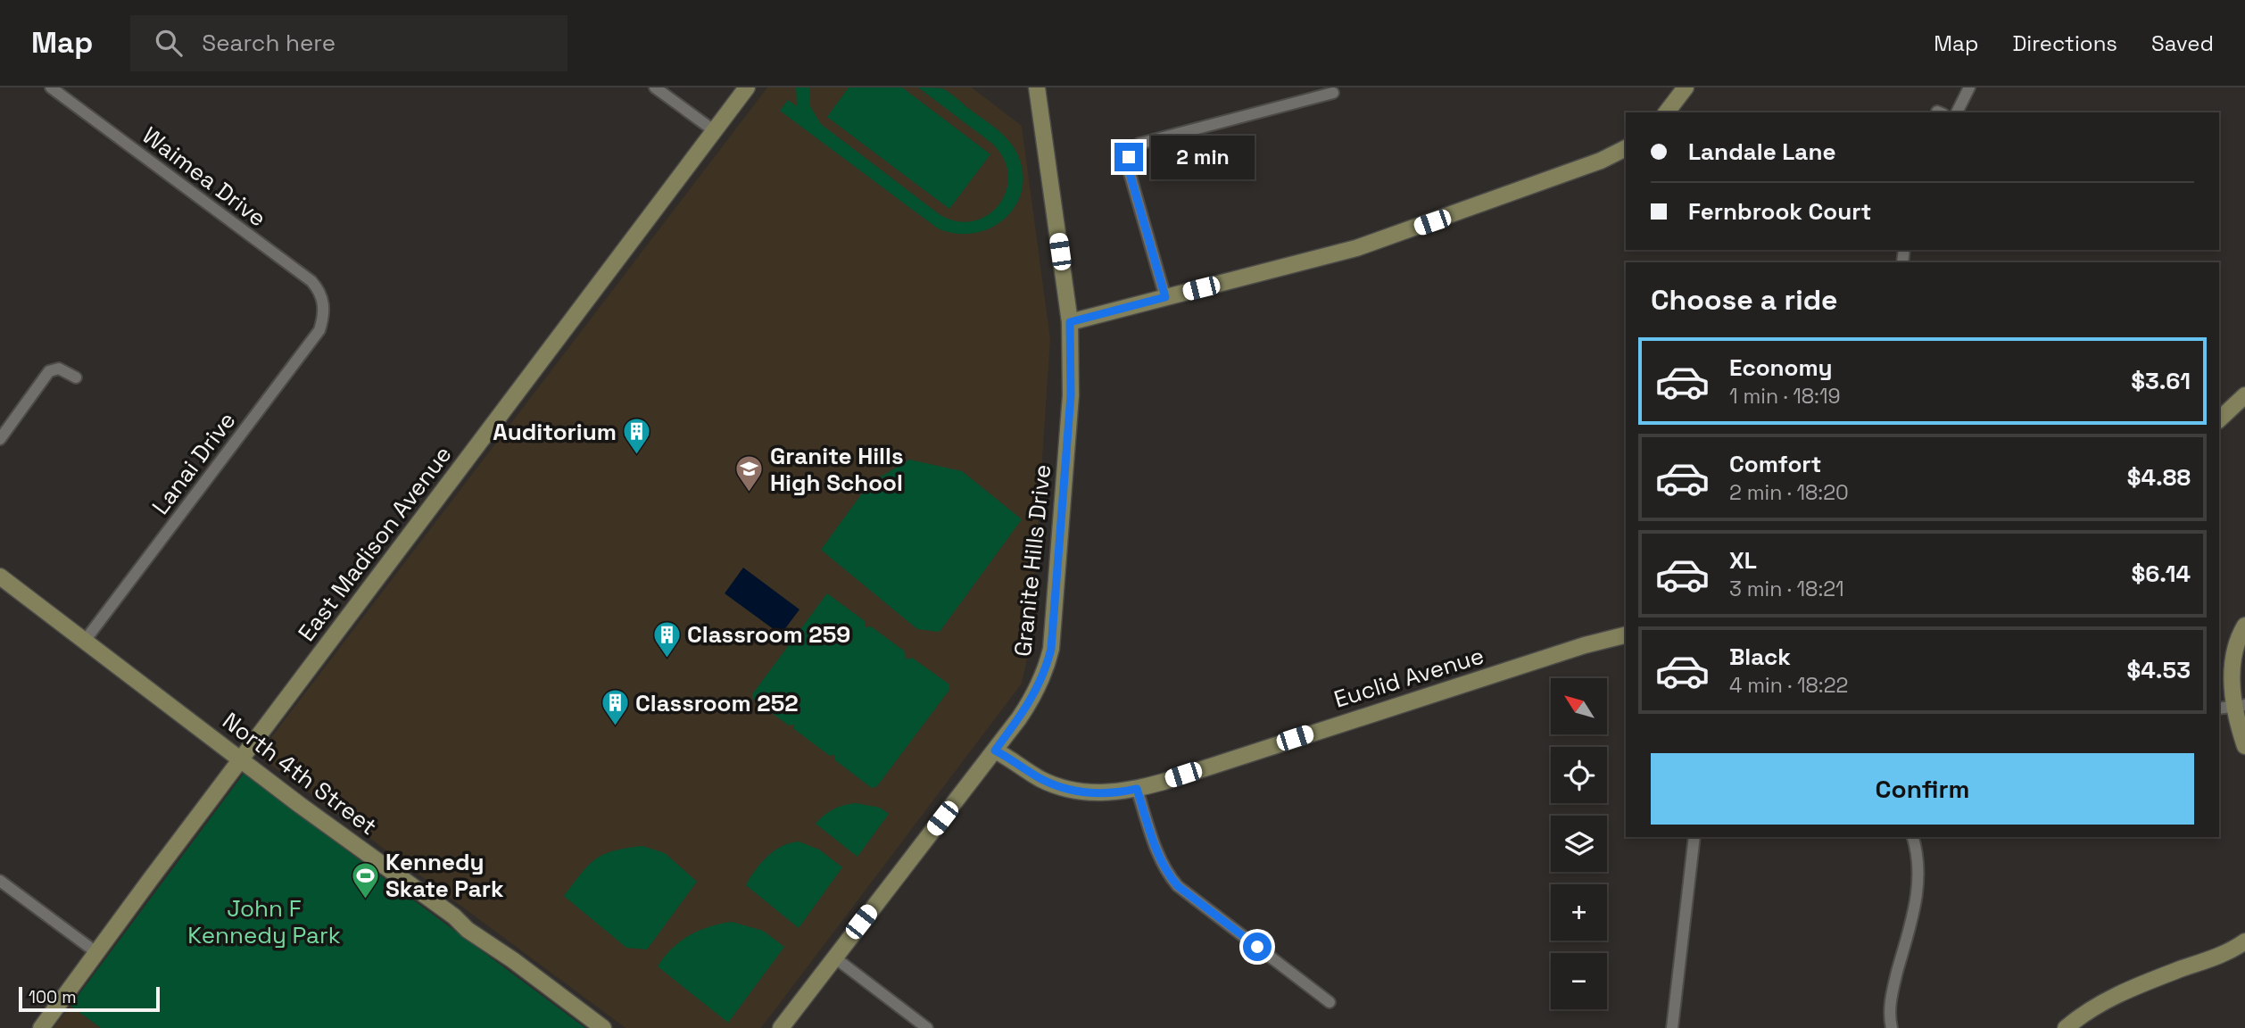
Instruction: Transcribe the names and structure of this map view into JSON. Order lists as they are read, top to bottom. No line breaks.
{"streets":{"street":["Waimea Drive","Lanai Drive","East Madison Avenue","Granite Hills Drive","Euclid Avenue","North 4th Street"]},"crossings":[["Waimea Drive","Lanai Drive"],["Lanai Drive","North 4th Street"],["East Madison Avenue","North 4th Street"],["Granite Hills Drive","Euclid Avenue"]],"parks":["John F Kennedy Park"],"places":{"building":["Auditorium","Classroom 259","Classroom 252"],"school or university":["Granite Hills High School"],"sports":["Kennedy Skate Park"]},"scale_bar":"100 m","north":"top left","page":{"header":"Map","search":"Search here","nav":["Map","Directions","Saved"],"banner":["Landale Lane","Fernbrook Court"],"bubble":"2 min","heading":"Choose a ride","list":[{"name":"Economy","note":"1 min · 18:19","value":"$3.61"},{"name":"Comfort","note":"2 min · 18:20","value":"$4.88"},{"name":"XL","note":"3 min · 18:21","value":"$6.14"},{"name":"Black","note":"4 min · 18:22","value":"$4.53"}],"map_buttons":["+","−"],"buttons":"Confirm","scale":"100 m"}}
